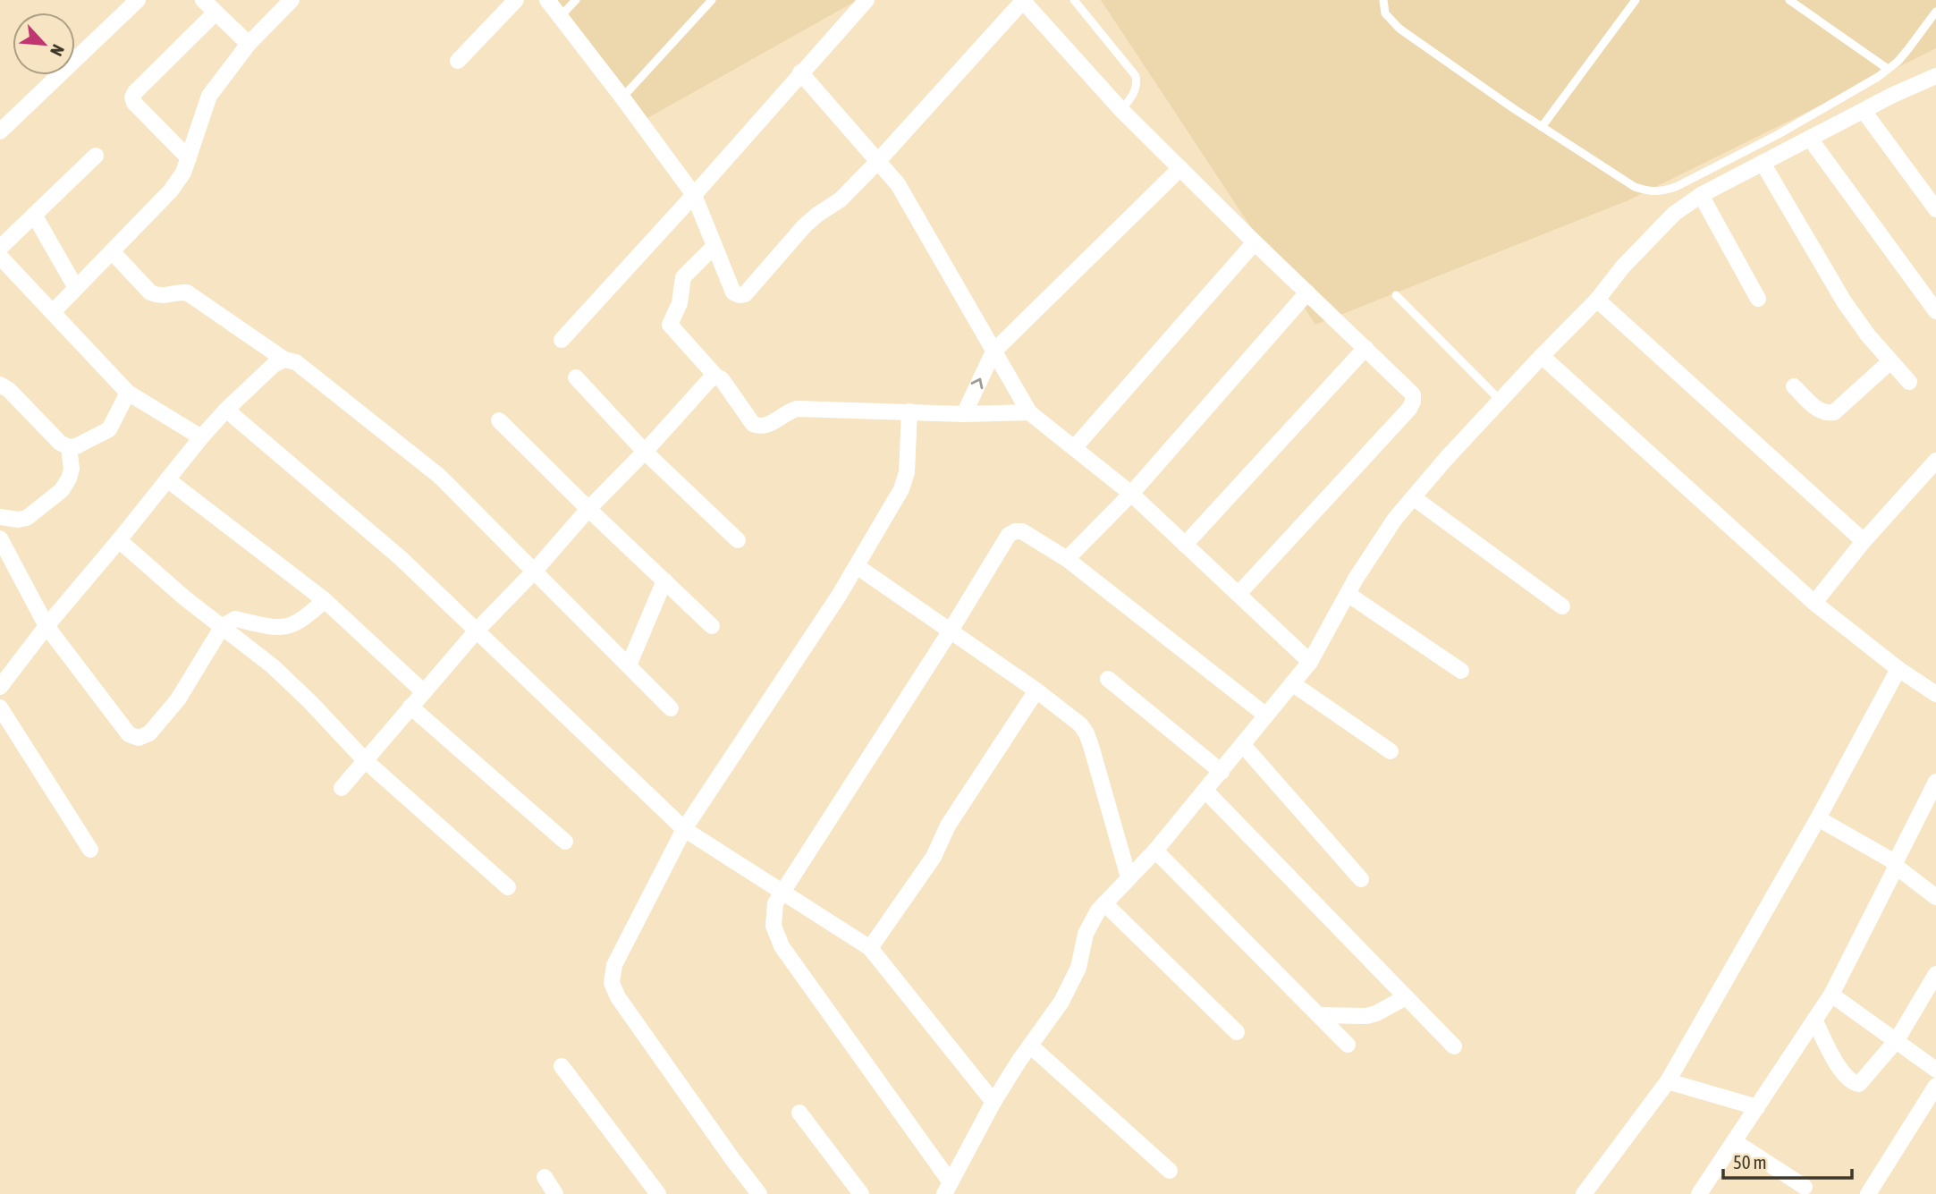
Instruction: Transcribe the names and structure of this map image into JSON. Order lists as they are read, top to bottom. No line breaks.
{"scale_bar":"50 m","north":"bottom right"}
